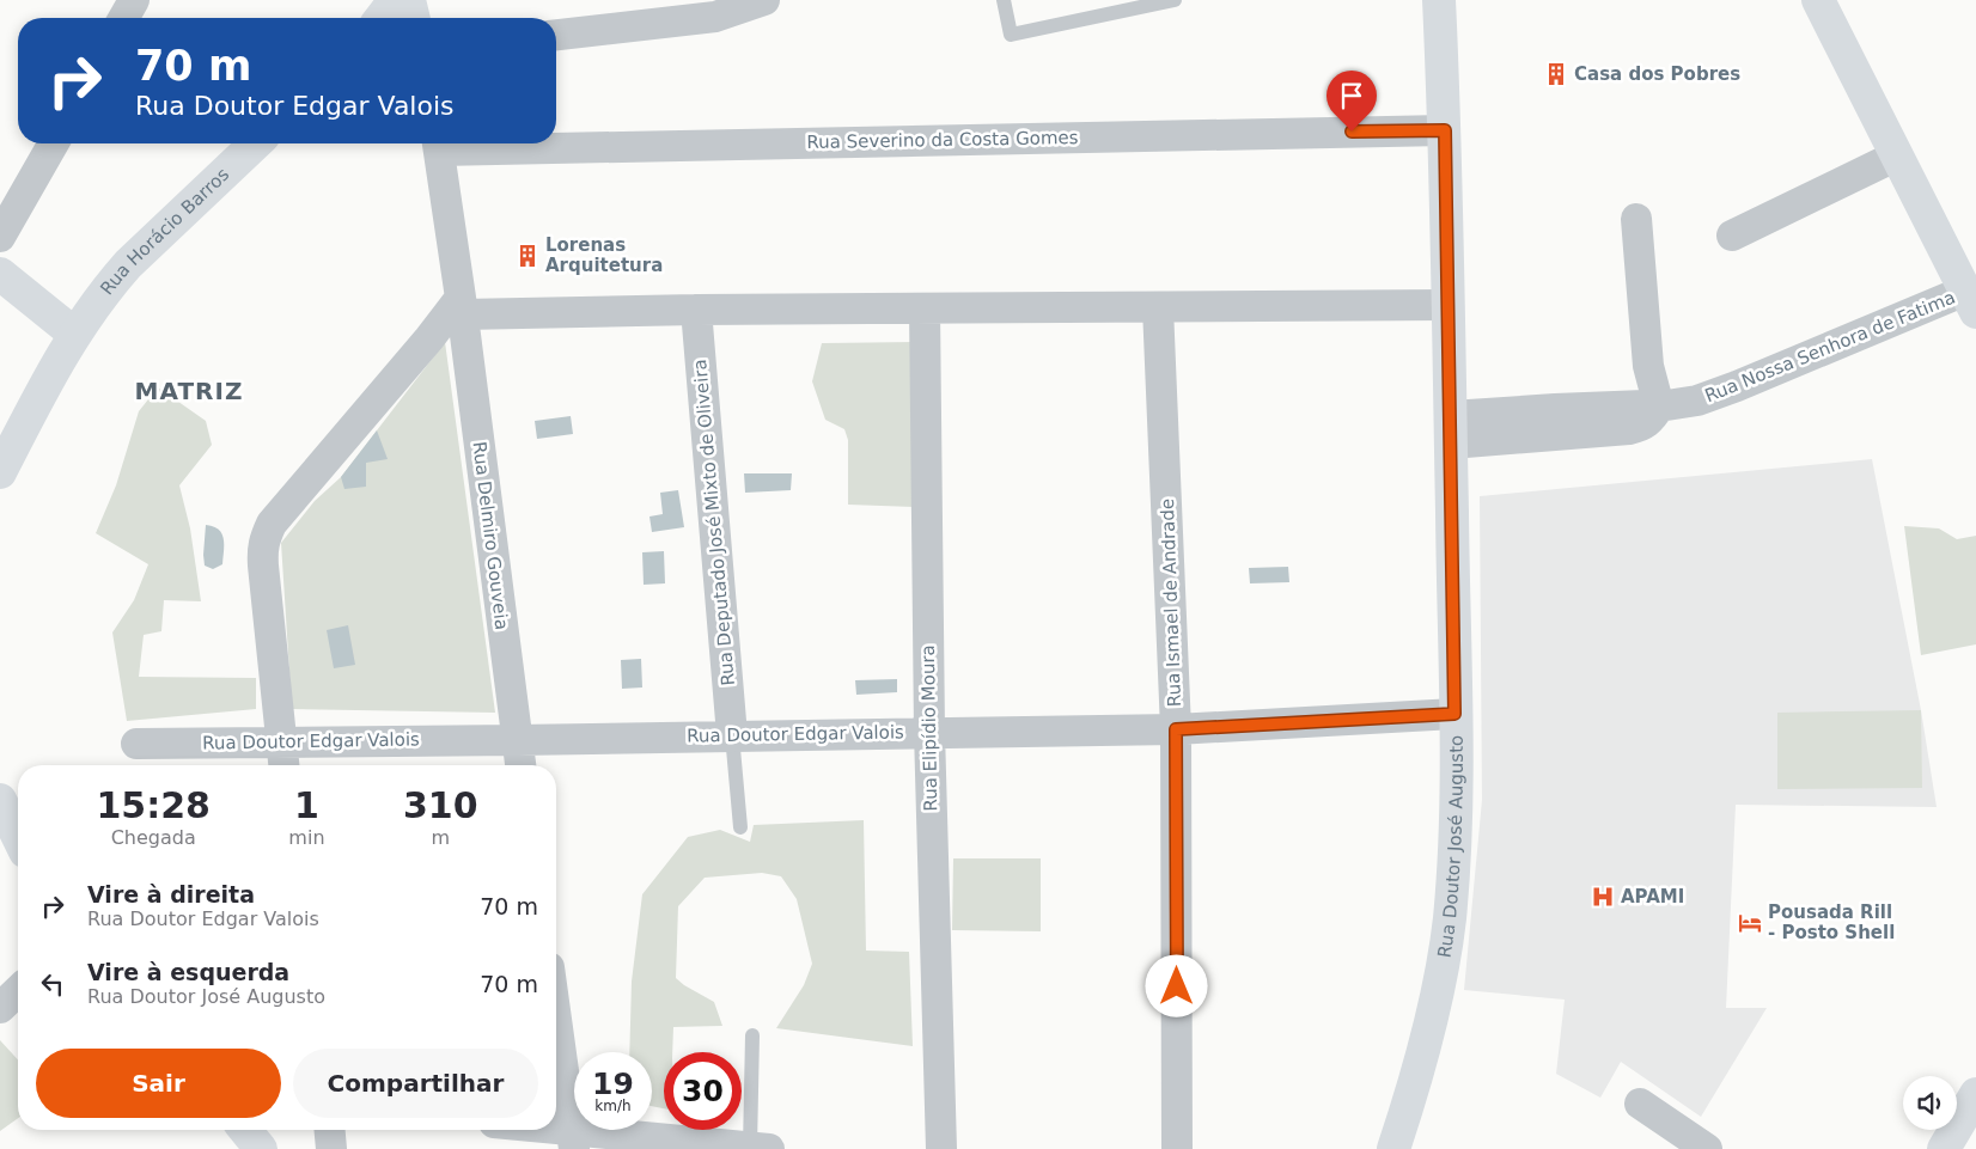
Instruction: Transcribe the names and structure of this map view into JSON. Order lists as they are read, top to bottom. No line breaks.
{"streets":{"main road":["Rua Horácio Barros","Rua Doutor José Augusto"],"street":["Rua Severino da Costa Gomes","Rua Nossa Senhora de Fatima","Rua Deputado José Mixto de Oliveira","Rua Delmiro Gouveia","Rua Ismael de Andrade","Rua Elipídio Moura","Rua Doutor Edgar Valois"]},"crossings":[["Rua Severino da Costa Gomes","Rua Doutor José Augusto"],["Rua Deputado José Mixto de Oliveira","Rua Doutor Edgar Valois"],["Rua Delmiro Gouveia","Rua Doutor Edgar Valois"],["Rua Ismael de Andrade","Rua Doutor Edgar Valois"],["Rua Elipídio Moura","Rua Doutor Edgar Valois"],["Rua Doutor Edgar Valois","Rua Doutor José Augusto"]],"districts":["MATRIZ"],"places":{"building":["Casa dos Pobres","Lorenas Arquitetura"],"hospital":["APAMI"],"hotel":["Pousada Rill - Posto Shell"]},"page":{"turn":["70 m","Rua Doutor Edgar Valois"],"eta":["15:28","Chegada","1","min","310","m"],"list":[{"name":"Vire à direita","note":"Rua Doutor Edgar Valois","value":"70 m"},{"name":"Vire à esquerda","note":"Rua Doutor José Augusto","value":"70 m"}],"buttons":["Sair","Compartilhar"],"speed":"19 km/h","limit":"30"}}
